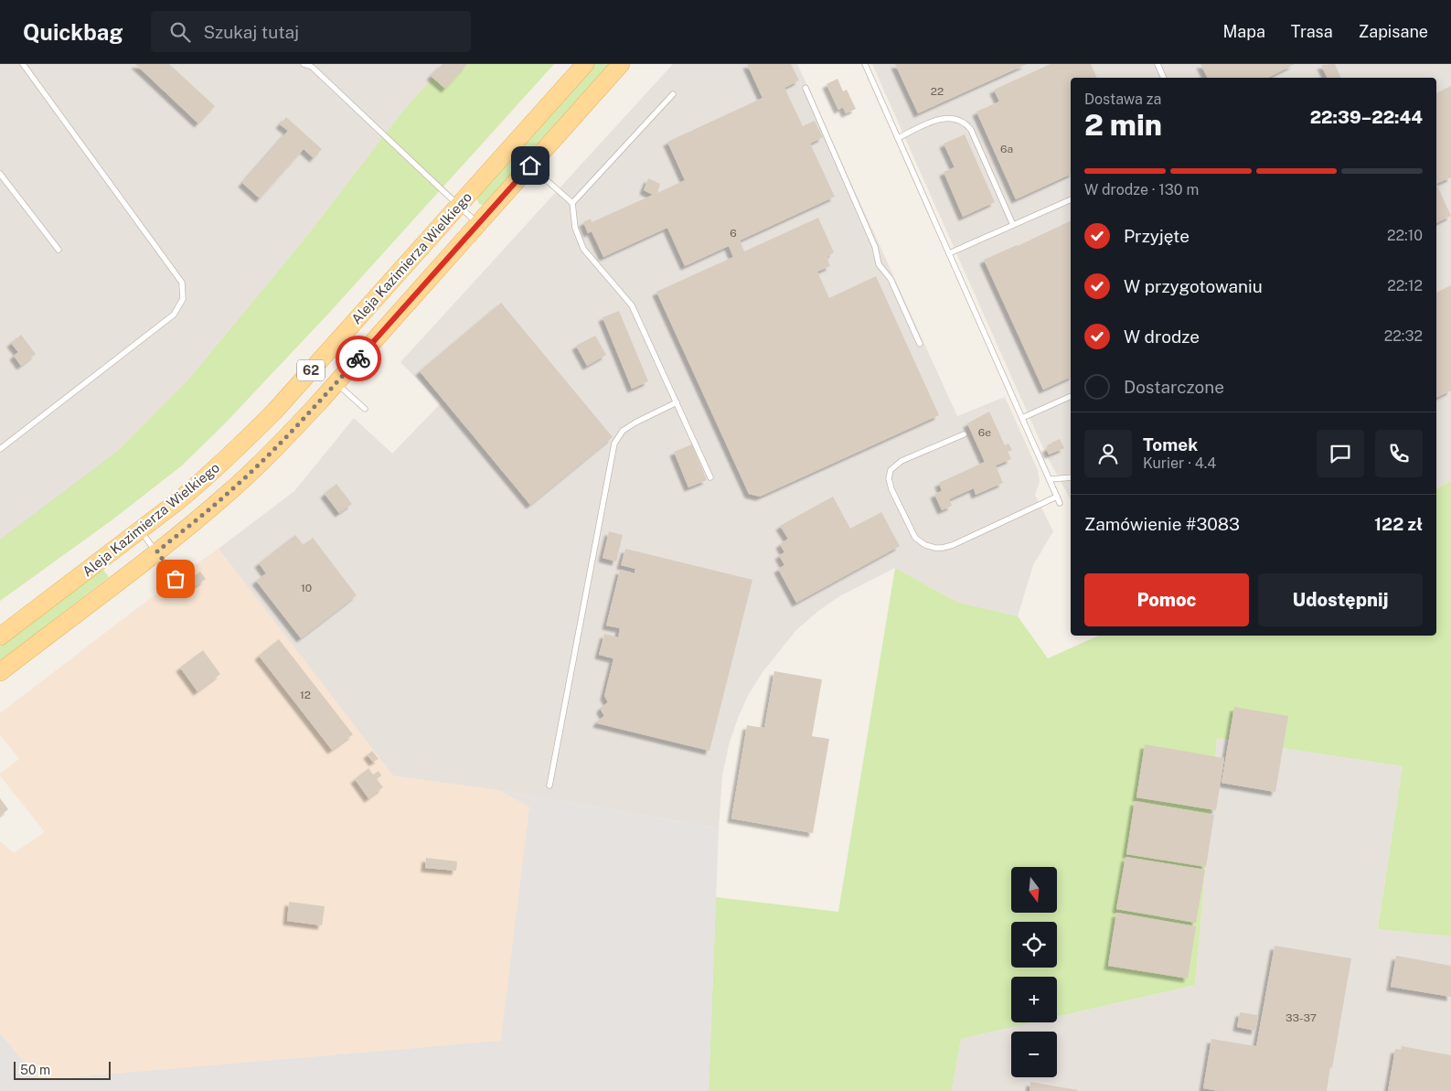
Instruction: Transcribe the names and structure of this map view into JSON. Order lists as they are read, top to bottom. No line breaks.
{"streets":{"main road":["Aleja Kazimierza Wielkiego","62"]},"house_numbers":["22","6a","6","6e","10","12","33-37"],"scale_bar":"50 m","north":"bottom","page":{"header":"Quickbag","search":"Szukaj tutaj","nav":["Mapa","Trasa","Zapisane"],"heading":["2 min","Dostawa za","22:39–22:44"],"panel":["Tomek","Kurier · 4.4","Zamówienie #3083","122 zł"],"bar":"W drodze · 130 m","list":[["Przyjęte","22:10"],["W przygotowaniu","22:12"],["W drodze","22:32"],"Dostarczone"],"buttons":["Pomoc","Udostępnij"],"map_buttons":["+","−"],"scale":"50 m"}}
